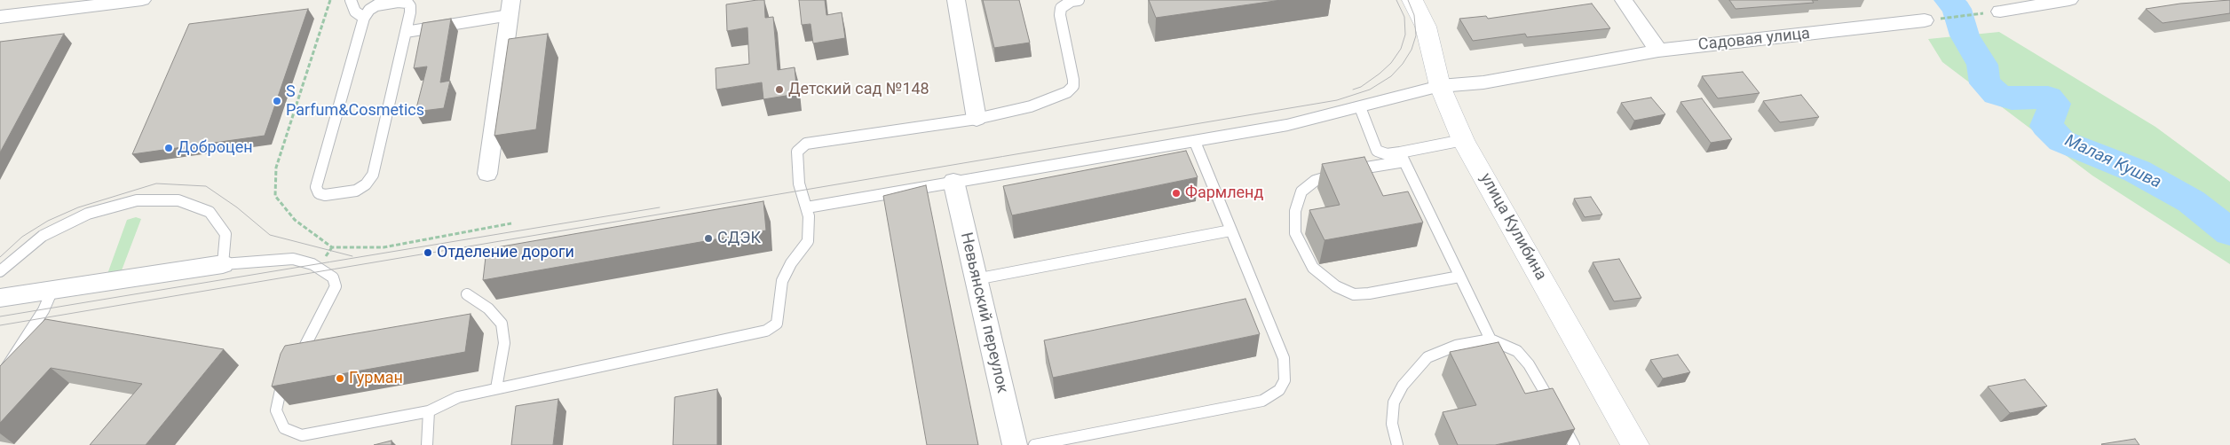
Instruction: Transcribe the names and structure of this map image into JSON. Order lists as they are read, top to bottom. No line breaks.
{"streets":{"main road":["улица Кулибина"],"street":["Садовая улица","Невьянский переулок"]},"crossings":[["Садовая улица","улица Кулибина"]],"water":["Малая Кушва"],"places":["Детский сад №148","S Parfum&Cosmetics","Доброцен","Фармленд","СДЭК","Отделение дороги","Гурман"]}
